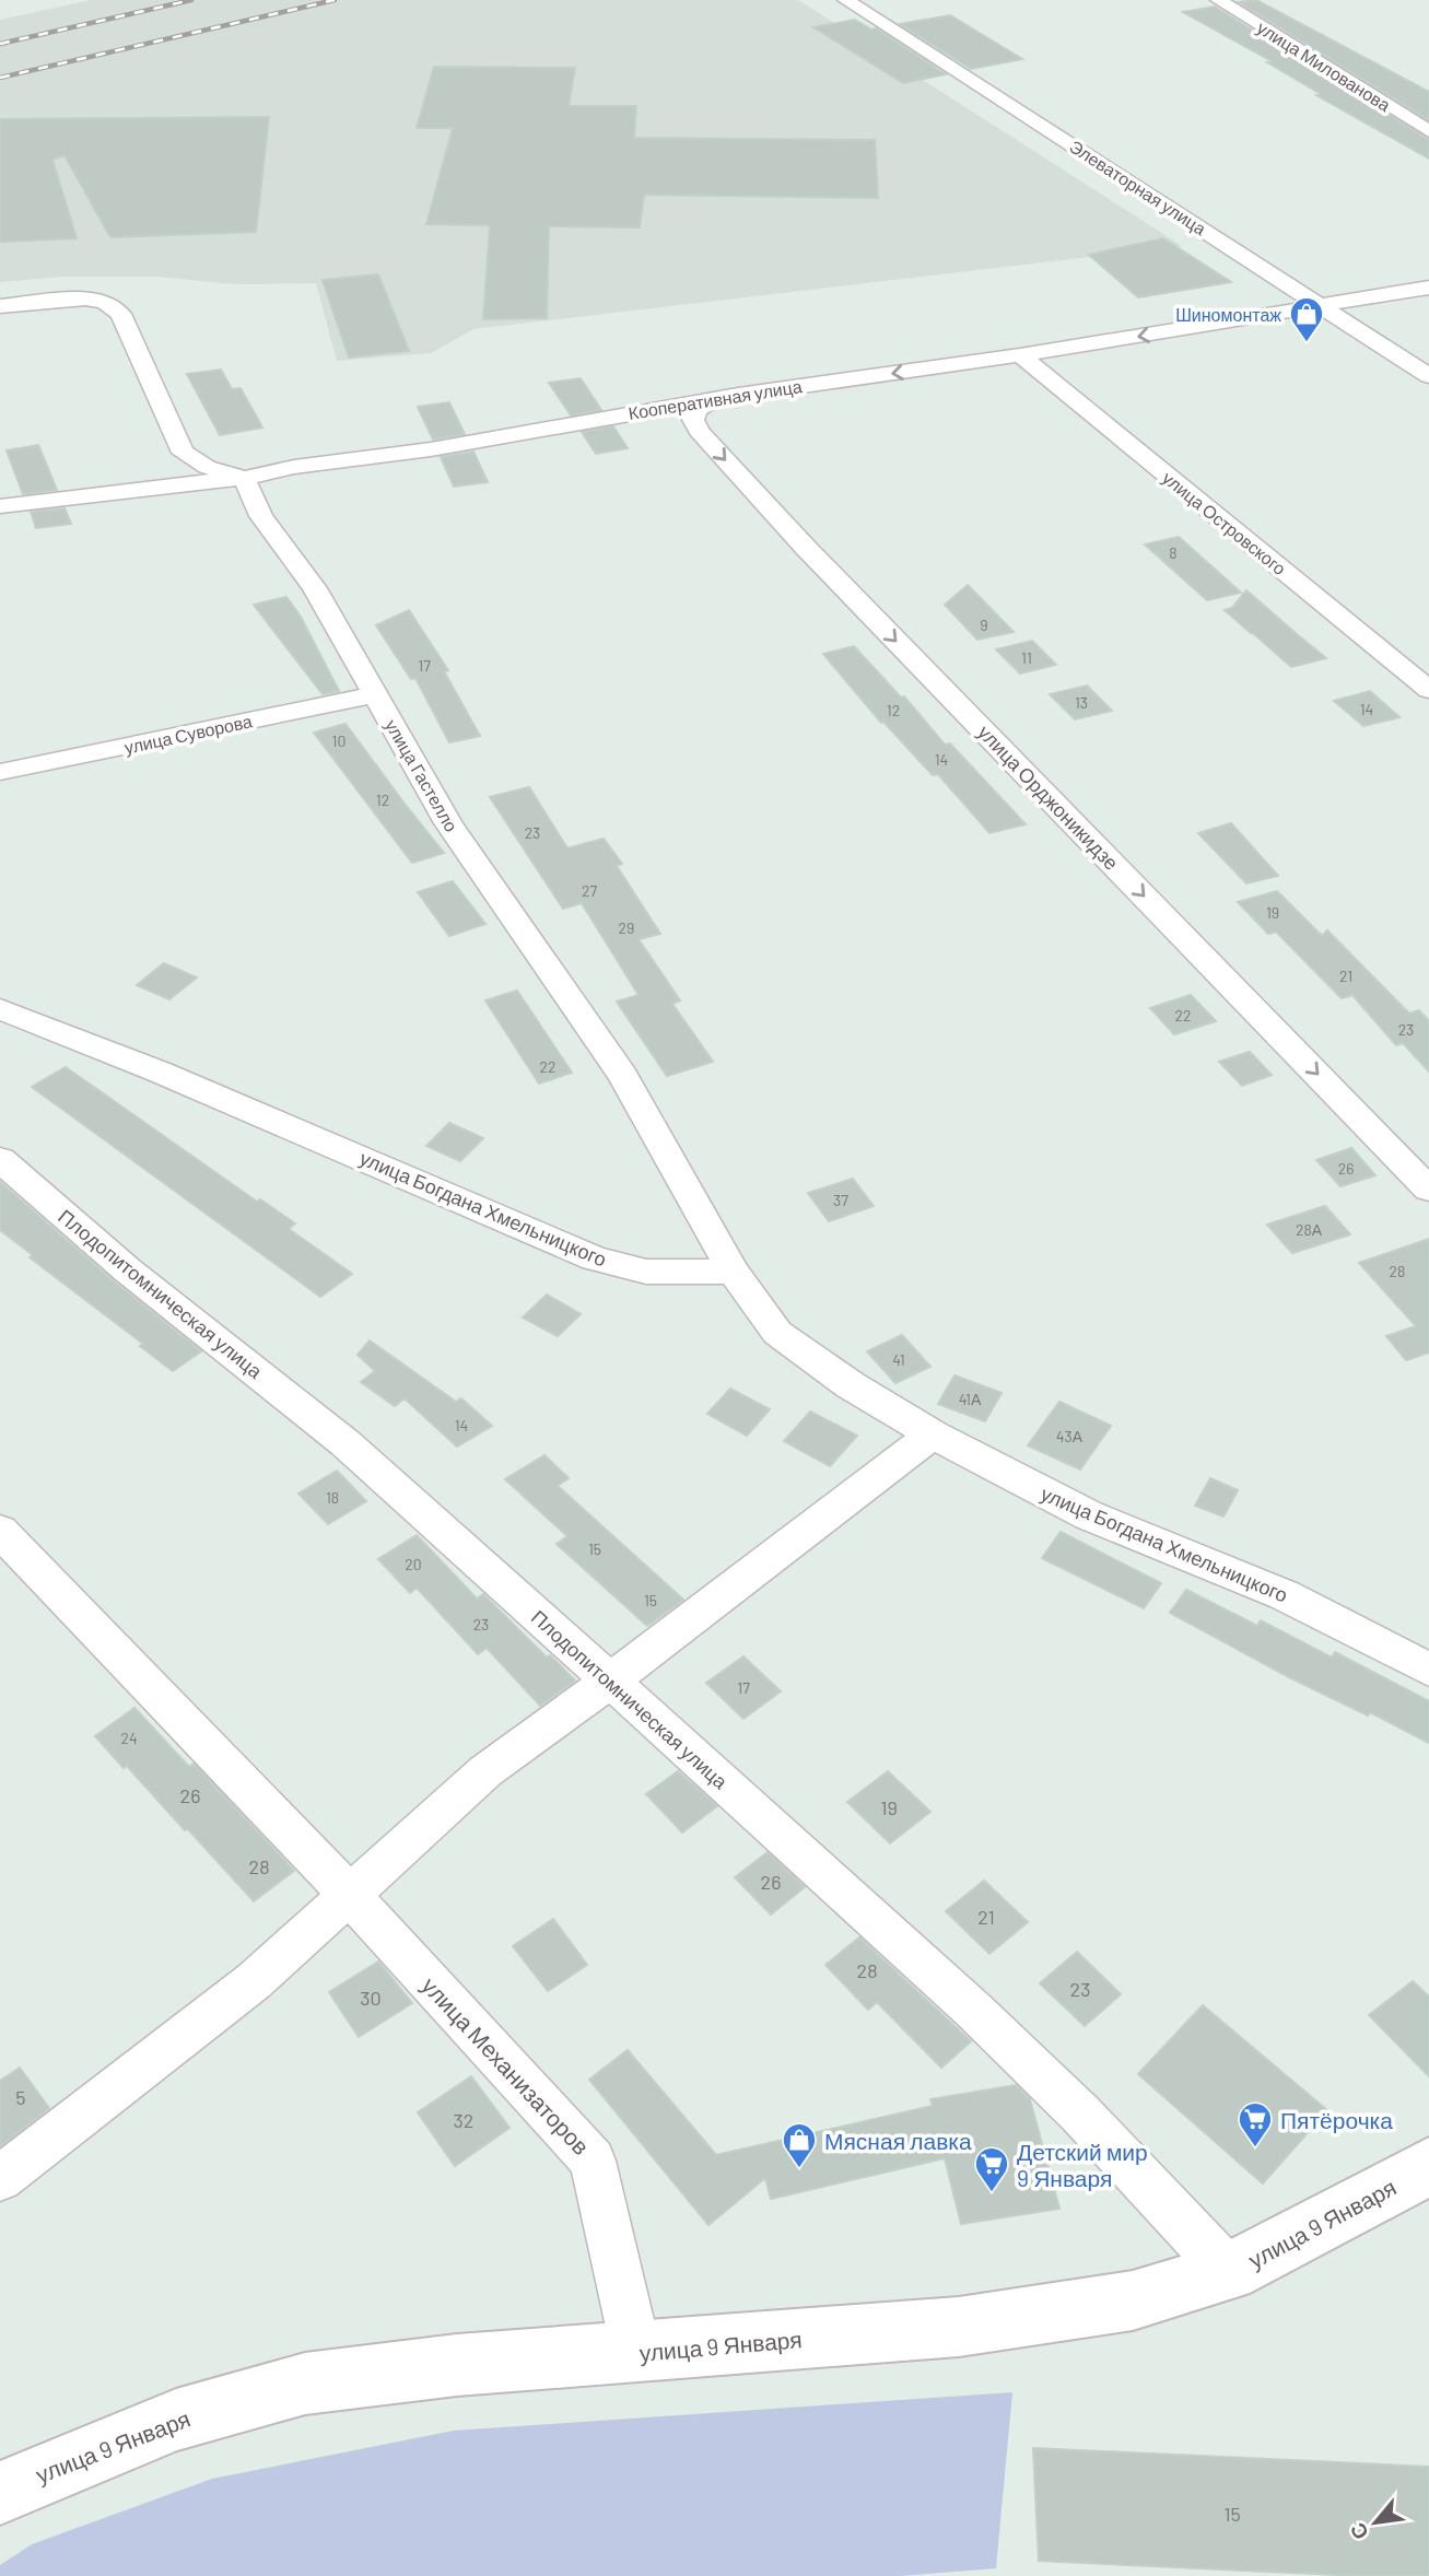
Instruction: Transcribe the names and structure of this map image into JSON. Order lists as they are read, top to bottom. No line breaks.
{"streets":{"main road":["улица 9 Января"],"street":["улица Милованова","Элеваторная улица","Кооперативная улица","улица Островского","улица Суворова","улица Гастелло","улица Орджоникидзе","улица Богдана Хмельницкого","Плодопитомническая улица","улица Механизаторов"]},"crossings":[["Элеваторная улица","Кооперативная улица"],["Кооперативная улица","улица Островского"],["Кооперативная улица","улица Гастелло"],["Кооперативная улица","улица Орджоникидзе"],["улица Суворова","улица Гастелло"],["улица Гастелло","улица Богдана Хмельницкого"],["Плодопитомническая улица","улица 9 Января"],["улица Механизаторов","улица 9 Января"]],"one_way":["Кооперативная улица","улица Орджоникидзе"],"places":{"shop":["Шиномонтаж","Мясная лавка"],"supermarket":["Пятёрочка","Детский мир 9 Января"]},"house_numbers":["8","9","11","17","13","14","12","10","14","12","23","27","19","29","21","22","23","22","26","37","28А","28","41","41А","14","43А","18","15","20","15","23","17","24","26","19","28","26","21","28","23","30","5","32","15"],"north":"bottom left"}
